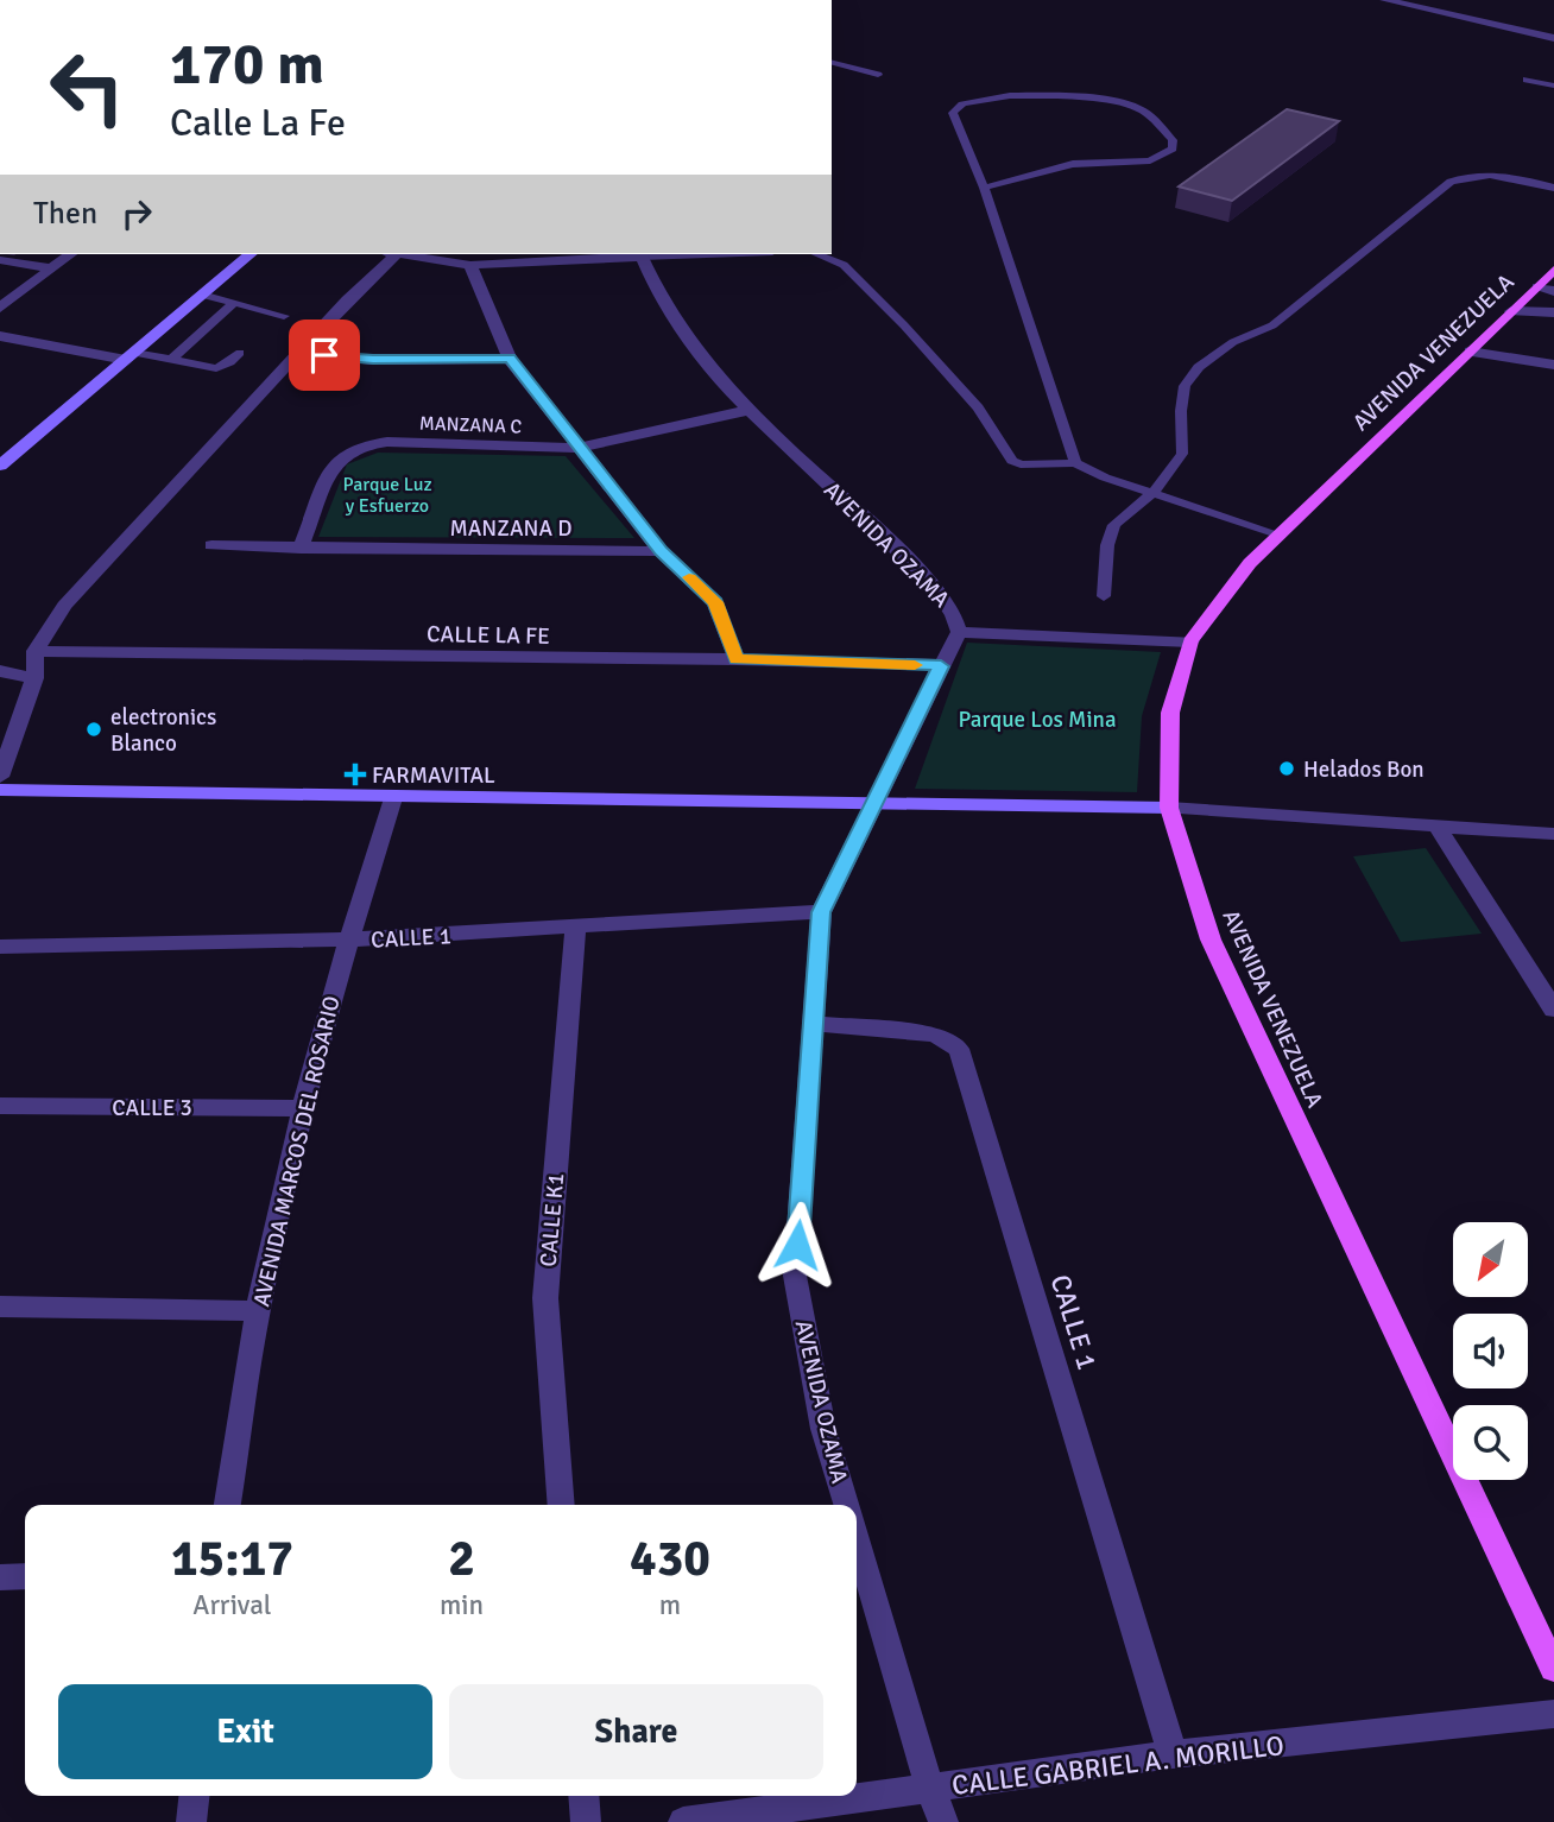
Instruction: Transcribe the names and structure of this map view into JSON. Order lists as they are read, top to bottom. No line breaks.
{"streets":{"main road":["AVENIDA VENEZUELA"],"street":["MANZANA C","MANZANA D","AVENIDA OZAMA","CALLE LA FE","CALLE 1","CALLE 3","AVENIDA MARCOS DEL ROSARIO","CALLE K1","CALLE GABRIEL A. MORILLO"]},"crossings":[["MANZANA C","MANZANA D"],["MANZANA C","AVENIDA OZAMA"],["AVENIDA OZAMA","CALLE LA FE"],["AVENIDA OZAMA","CALLE 1"],["CALLE 1","AVENIDA MARCOS DEL ROSARIO"],["CALLE 1","CALLE K1"],["CALLE 1","CALLE GABRIEL A. MORILLO"],["CALLE 3","AVENIDA MARCOS DEL ROSARIO"]],"parks":["Parque Luz y Esfuerzo","Parque Los Mina"],"places":{"other":["electronics Blanco","Helados Bon"],"health":["FARMAVITAL"]},"north":"bottom left","page":{"turn":["170 m","Calle La Fe"],"then":"Then","eta":["15:17","Arrival","2","min","430","m"],"buttons":["Exit","Share"]}}
